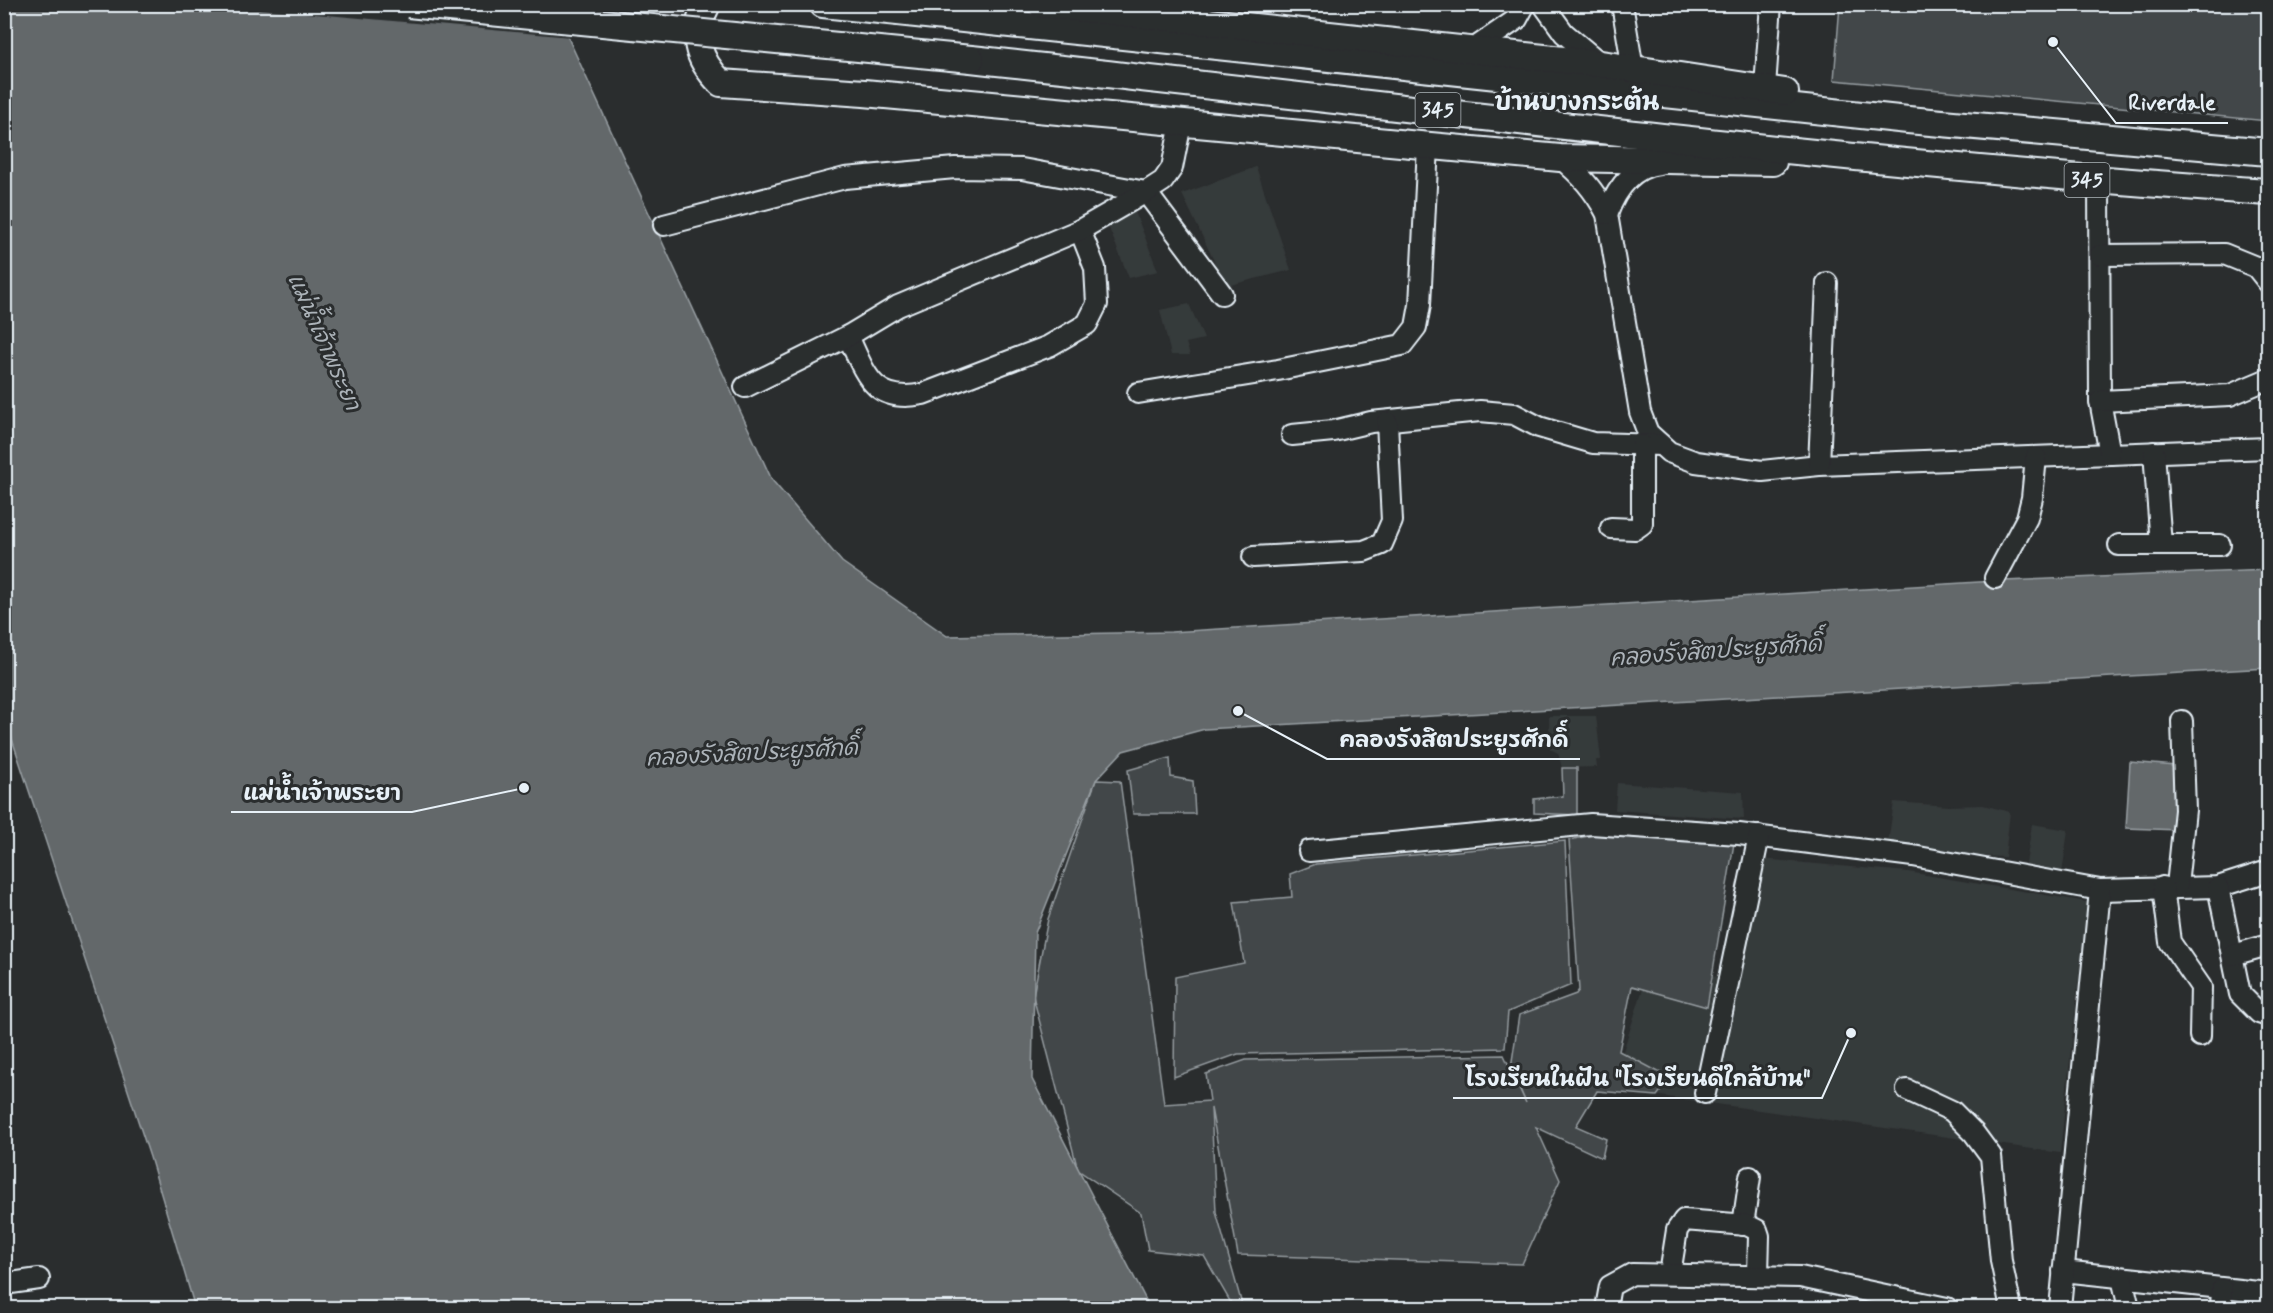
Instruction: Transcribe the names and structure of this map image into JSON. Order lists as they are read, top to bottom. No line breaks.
{"streets":{"main road":["345"]},"districts":["บ้านบางกระต้น"],"water":["แม่น้ำเจ้าพระยา","คลองรังสิตประยูรศักดิ์"],"places":["Riverdale","คลองรังสิตประยูรศักดิ์","แม่น้ำเจ้าพระยา","โรงเรียนในฝัน \"โรงเรียนดีใกล้บ้าน\""]}
